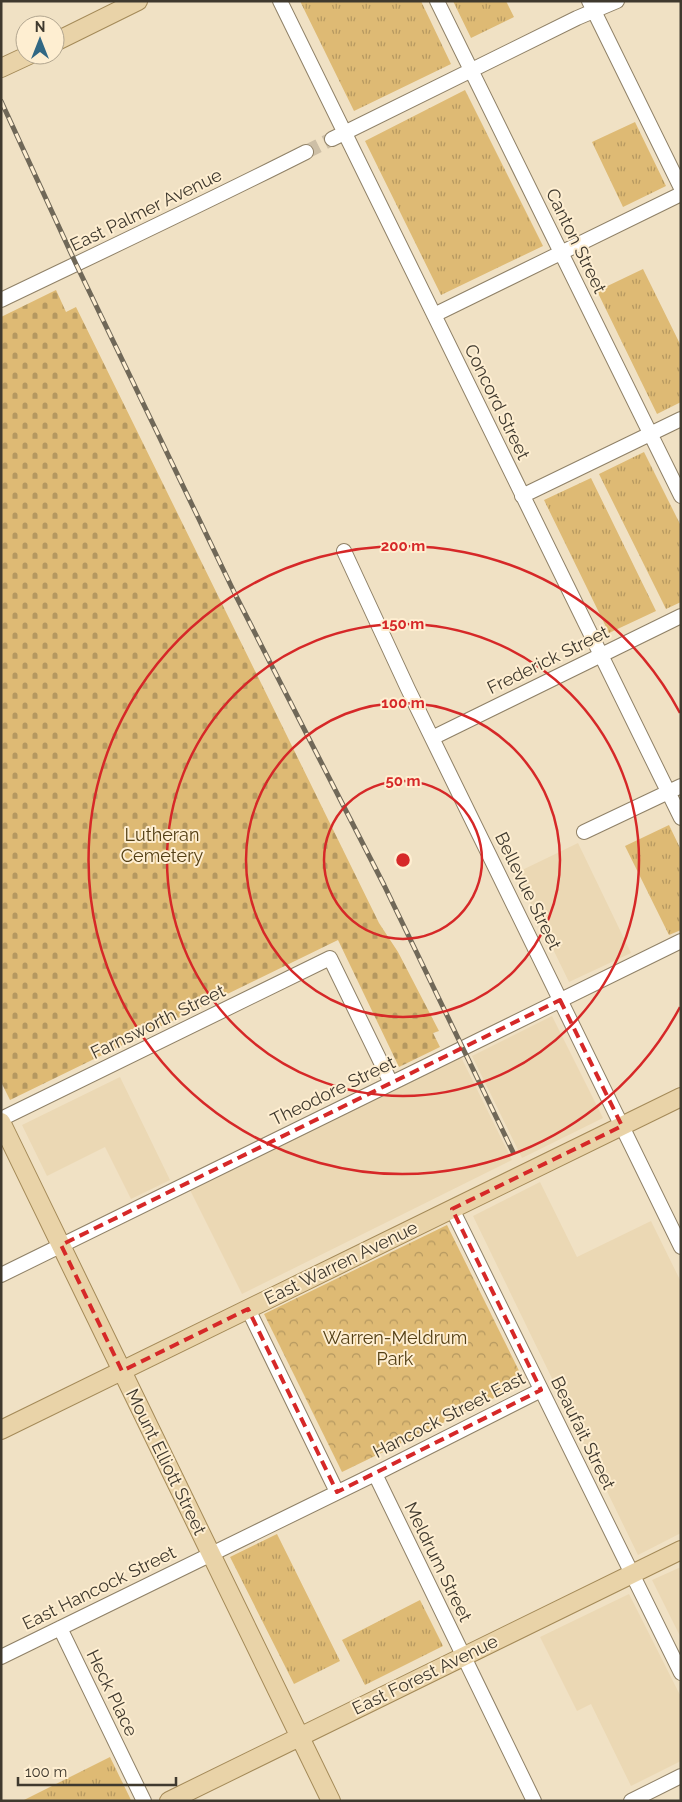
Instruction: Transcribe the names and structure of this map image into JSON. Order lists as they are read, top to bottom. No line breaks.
{"streets":{"main road":["East Warren Avenue","Mount Elliott Street","East Forest Avenue"],"street":["East Palmer Avenue","Canton Street","Concord Street","Frederick Street","Bellevue Street","Farnsworth Street","Theodore Street","Hancock Street East","Beaufait Street","Meldrum Street","East Hancock Street","Heck Place"]},"crossings":[["Concord Street","Frederick Street"],["Frederick Street","Bellevue Street"],["Bellevue Street","Theodore Street"],["Bellevue Street","East Warren Avenue"],["Farnsworth Street","Theodore Street"],["Farnsworth Street","Mount Elliott Street"],["Theodore Street","Mount Elliott Street"],["East Warren Avenue","Beaufait Street"],["East Warren Avenue","Mount Elliott Street"],["Hancock Street East","Beaufait Street"],["Hancock Street East","Meldrum Street"],["Hancock Street East","East Hancock Street"],["Beaufait Street","East Forest Avenue"],["Mount Elliott Street","East Hancock Street"],["Mount Elliott Street","East Forest Avenue"],["Meldrum Street","East Hancock Street"],["Meldrum Street","East Forest Avenue"],["East Hancock Street","Heck Place"]],"parks":["Lutheran Cemetery","Warren-Meldrum Park"],"scale_bar":"100 m","north":"top","rings":["200 m","150 m","100 m","50 m"]}
